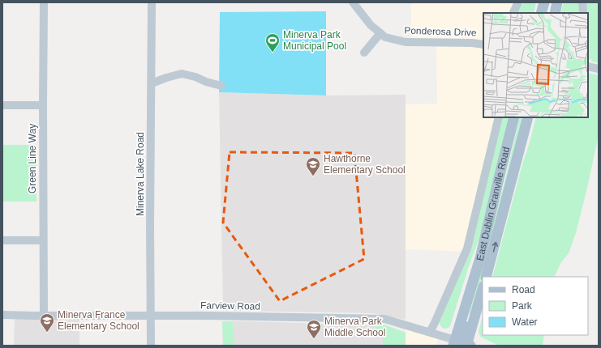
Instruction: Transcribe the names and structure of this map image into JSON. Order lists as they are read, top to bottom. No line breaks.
{"streets":{"main road":["East Dublin Granville Road"],"street":["Ponderosa Drive","Green Line Way","Minerva Lake Road","Farview Road"]},"crossings":[["Green Line Way","Farview Road"],["Minerva Lake Road","Farview Road"],["East Dublin Granville Road","Farview Road"]],"places":{"sports":["Minerva Park Municipal Pool"],"school or university":["Hawthorne Elementary School","Minerva France Elementary School","Minerva Park Middle School"]},"legend":["Road","Park","Water"]}
